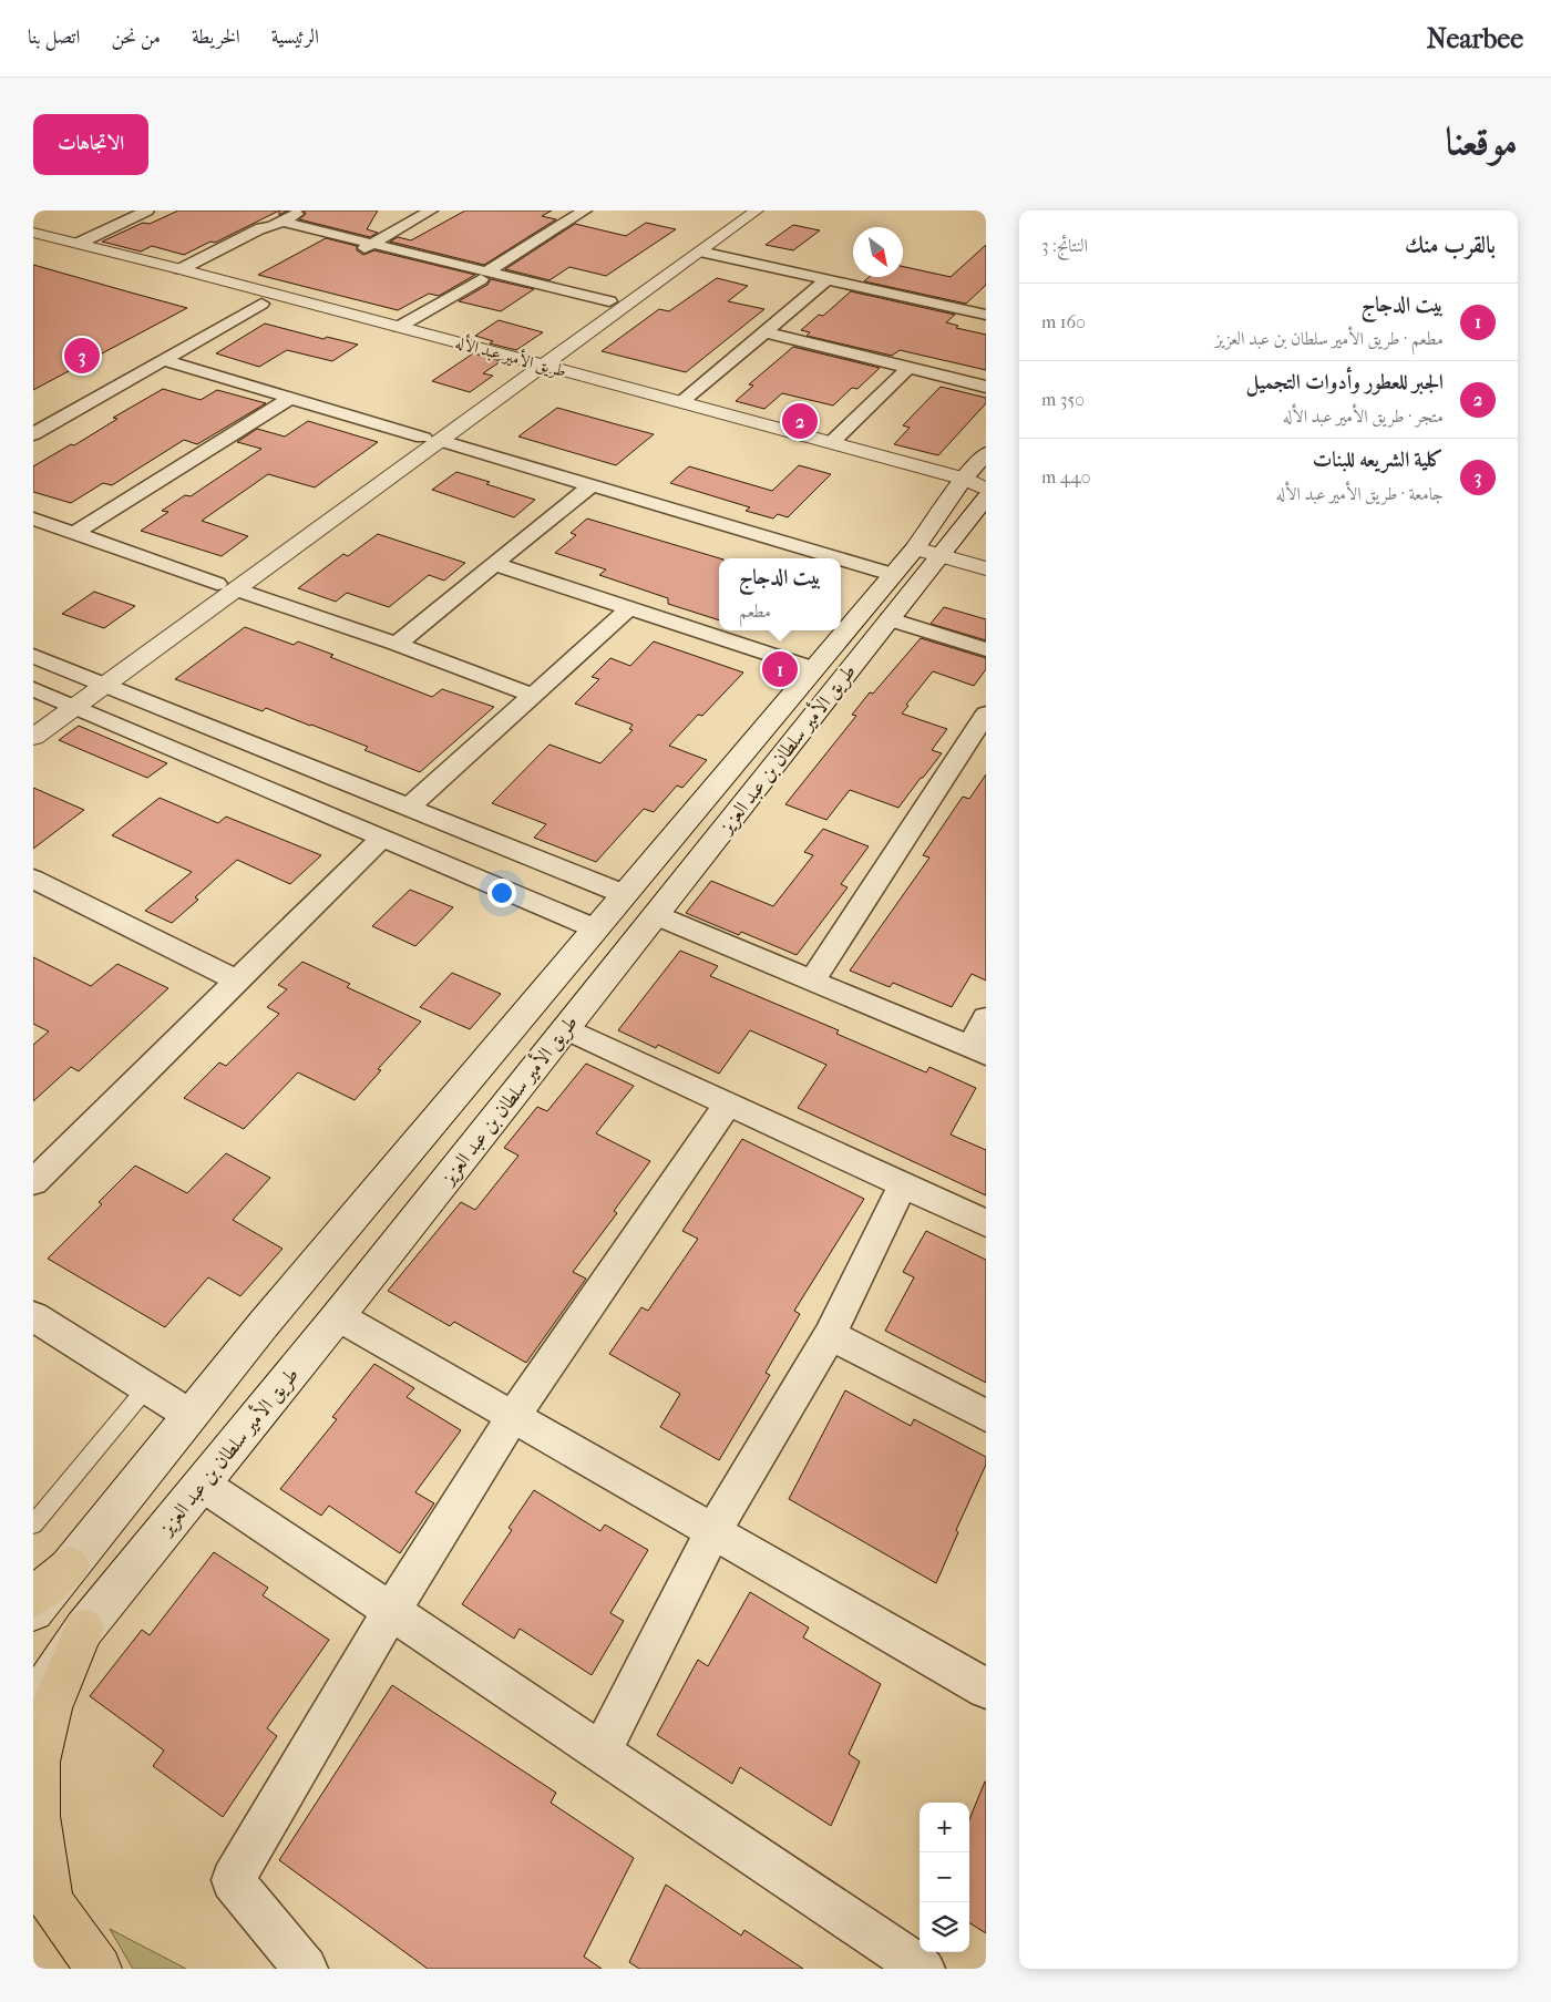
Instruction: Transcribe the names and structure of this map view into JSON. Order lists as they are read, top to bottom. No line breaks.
{"streets":{"street":["طريق الأمير عبد الأله","طريق الأمير سلطان بن عبد العزيز"]},"crossings":[["طريق الأمير عبد الأله","طريق الأمير سلطان بن عبد العزيز"]],"north":"bottom right","page":{"header":"Nearbee","nav":["الرئيسية","الخريطة","من نحن","اتصل بنا"],"title":"موقعنا","buttons":"الاتجاهات","heading":["بالقرب منك","النتائج: 3"],"list":[{"mark":"1","name":"بيت الدجاج","note":"مطعم · طريق الأمير سلطان بن عبد العزيز","value":"160 m"},{"mark":"2","name":"الجبر للعطور وأدوات التجميل","note":"متجر · طريق الأمير عبد الأله","value":"350 m"},{"mark":"3","name":"كلية الشريعه للبنات","note":"جامعة · طريق الأمير عبد الأله","value":"440 m"}],"pins":["3","2","1"],"popup":["بيت الدجاج","مطعم"],"map_buttons":["+","−"]}}
